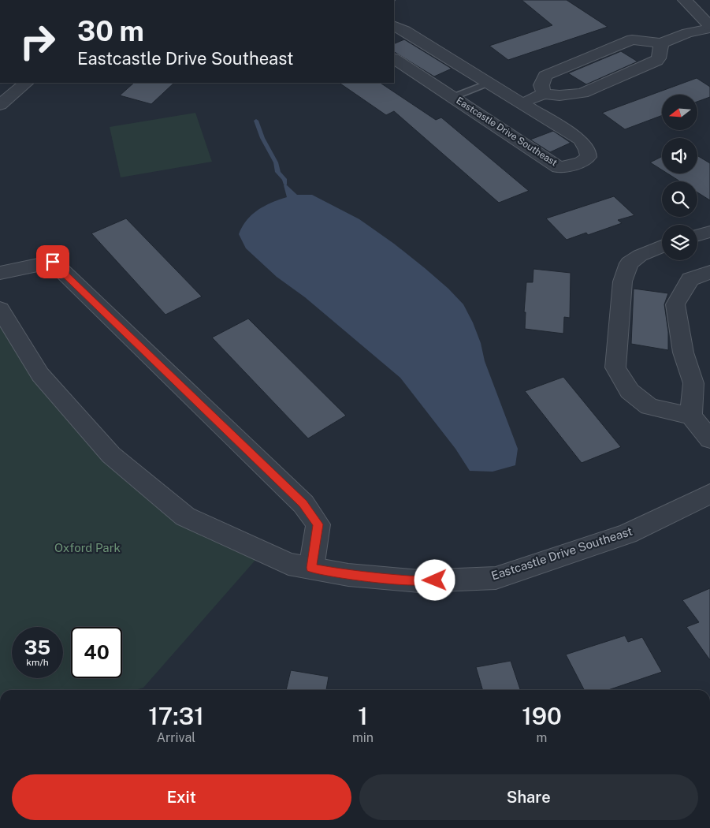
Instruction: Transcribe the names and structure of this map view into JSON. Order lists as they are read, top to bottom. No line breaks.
{"streets":{"street":["Eastcastle Drive Southeast"]},"parks":["Oxford Park"],"north":"left","page":{"turn":["30 m","Eastcastle Drive Southeast"],"speed":"35 km/h","limit":"40","eta":["17:31","Arrival","1","min","190","m"],"buttons":["Exit","Share"]}}
